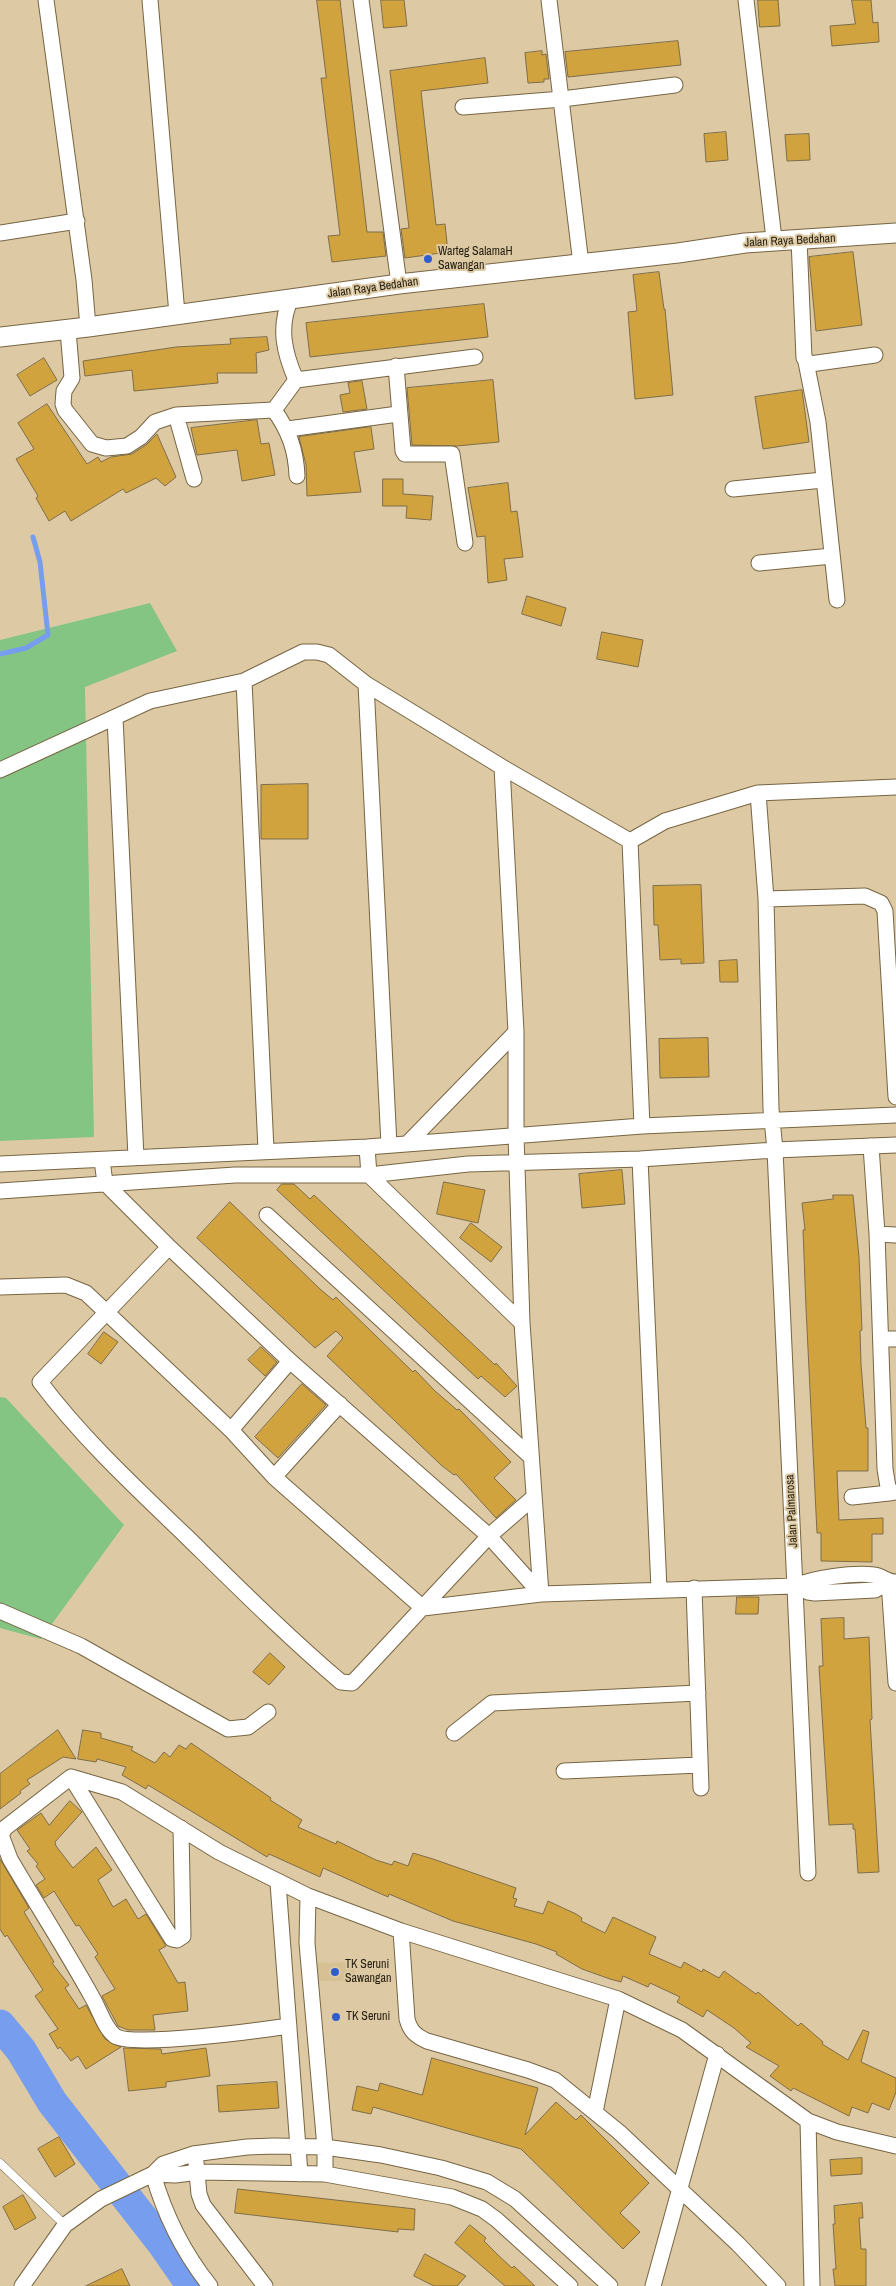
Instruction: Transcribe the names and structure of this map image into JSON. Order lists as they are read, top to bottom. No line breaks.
{"streets":{"street":["Jalan Raya Bedahan","Jalan Palmarosa"]},"places":["Warteg SalamaH Sawangan","TK Seruni Sawangan","TK Seruni"]}
